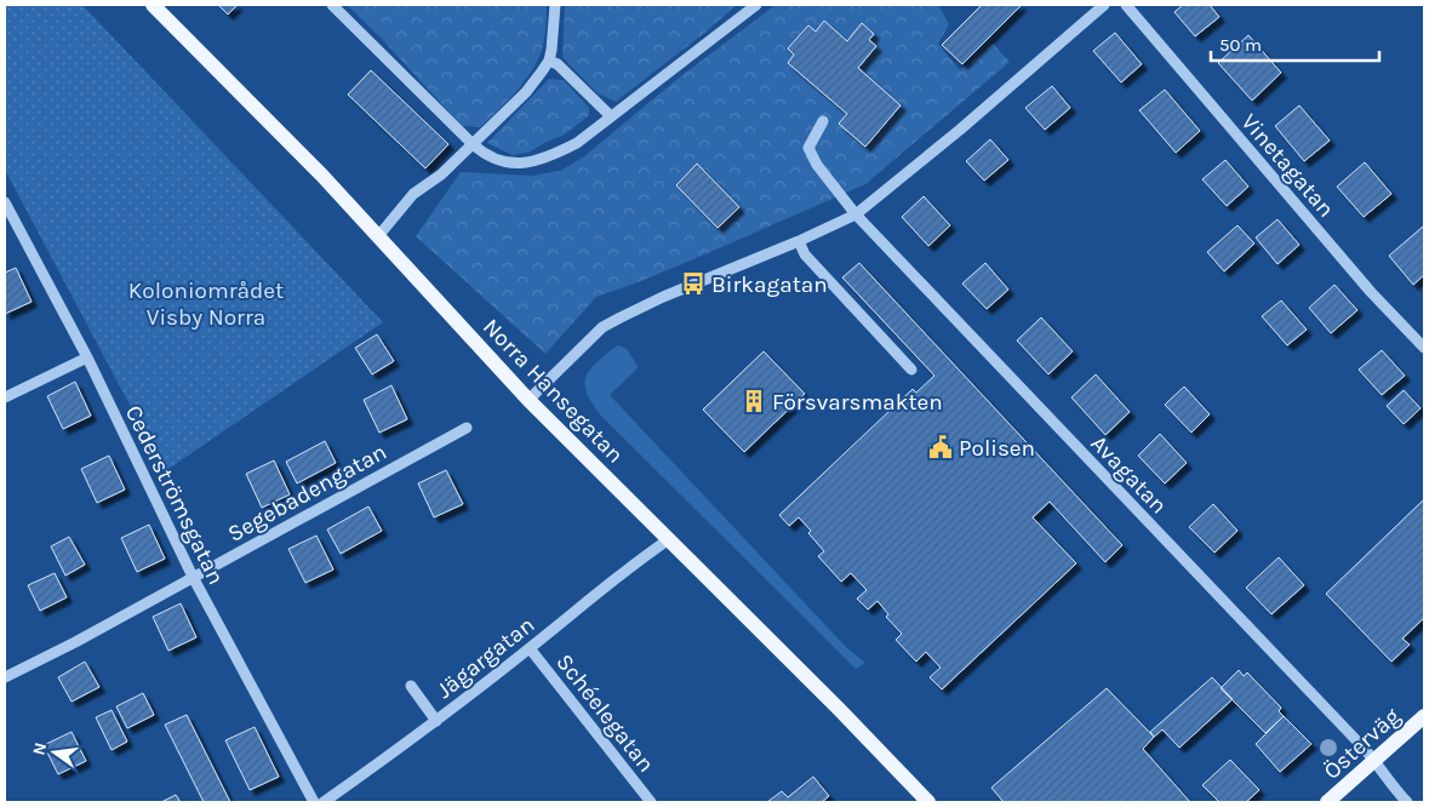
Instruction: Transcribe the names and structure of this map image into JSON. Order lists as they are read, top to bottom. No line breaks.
{"streets":{"main road":["Norra Hansegatan","Österväg"],"street":["Vinetagatan","Avagatan","Segebadengatan","Cederströmsgatan","Jägargatan","Schéelegatan"]},"crossings":[["Norra Hansegatan","Jägargatan"],["Avagatan","Österväg"],["Segebadengatan","Cederströmsgatan"],["Jägargatan","Schéelegatan"]],"parks":["Koloniområdet Visby Norra"],"places":{"bus stop":["Birkagatan"],"building":["Försvarsmakten"],"public building":["Polisen"]},"scale_bar":"50 m","north":"left"}
